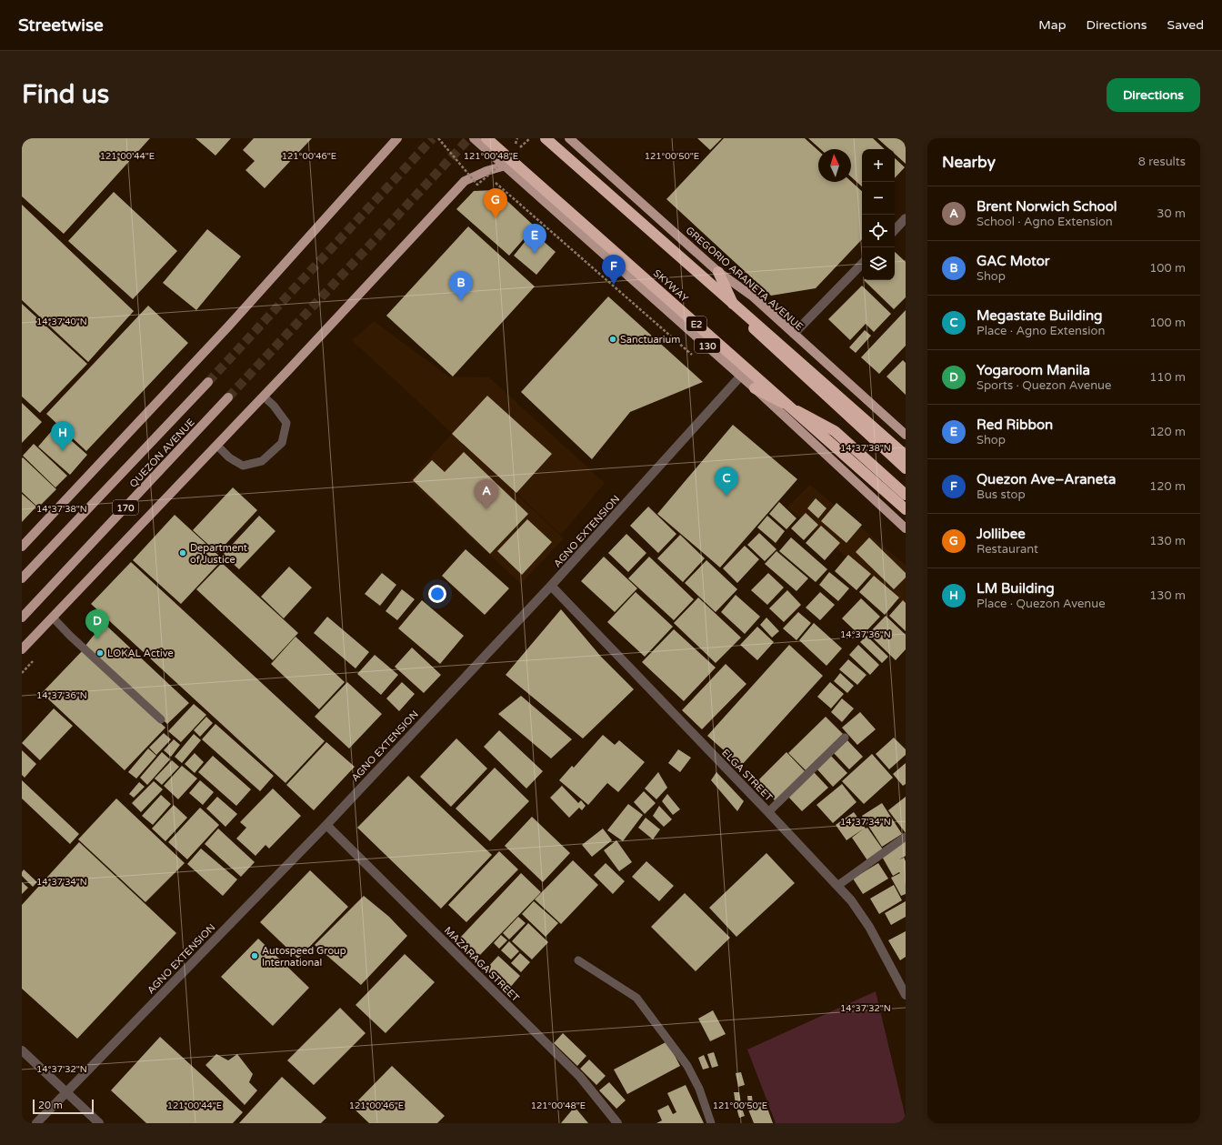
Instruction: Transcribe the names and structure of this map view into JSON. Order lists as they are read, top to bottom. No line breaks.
{"streets":{"highway":["SKYWAY","E2"],"main road":["GREGORIO ARANETA AVENUE","130","QUEZON AVENUE","170"],"street":["AGNO EXTENSION","ELGA STREET","MAZARAGA STREET"]},"crossings":[["130","AGNO EXTENSION"],["AGNO EXTENSION","ELGA STREET"],["AGNO EXTENSION","MAZARAGA STREET"]],"places":["Sanctuarium","Department of Justice","LOKAL Active","Autospeed Group International"],"scale_bar":"20 m","north":"top","page":{"header":"Streetwise","nav":["Map","Directions","Saved"],"buttons":"Directions","title":"Find us","heading":["Nearby","8 results"],"map_buttons":["+","−"],"list":[{"mark":"A","name":"Brent Norwich School","note":"School · Agno Extension","value":"30 m"},{"mark":"B","name":"GAC Motor","note":"Shop","value":"100 m"},{"mark":"C","name":"Megastate Building","note":"Place · Agno Extension","value":"100 m"},{"mark":"D","name":"Yogaroom Manila","note":"Sports · Quezon Avenue","value":"110 m"},{"mark":"E","name":"Red Ribbon","note":"Shop","value":"120 m"},{"mark":"F","name":"Quezon Ave–Araneta","note":"Bus stop","value":"120 m"},{"mark":"G","name":"Jollibee","note":"Restaurant","value":"130 m"},{"mark":"H","name":"LM Building","note":"Place · Quezon Avenue","value":"130 m"}],"pins":["G","E","F","B","H","C","A","D"],"scale":"20 m"},"coordinates":["121°00'44\"E","121°00'46\"E","121°00'48\"E","121°00'50\"E","14°37'40\"N","14°37'38\"N","14°37'36\"N","14°37'34\"N","14°37'32\"N"]}
